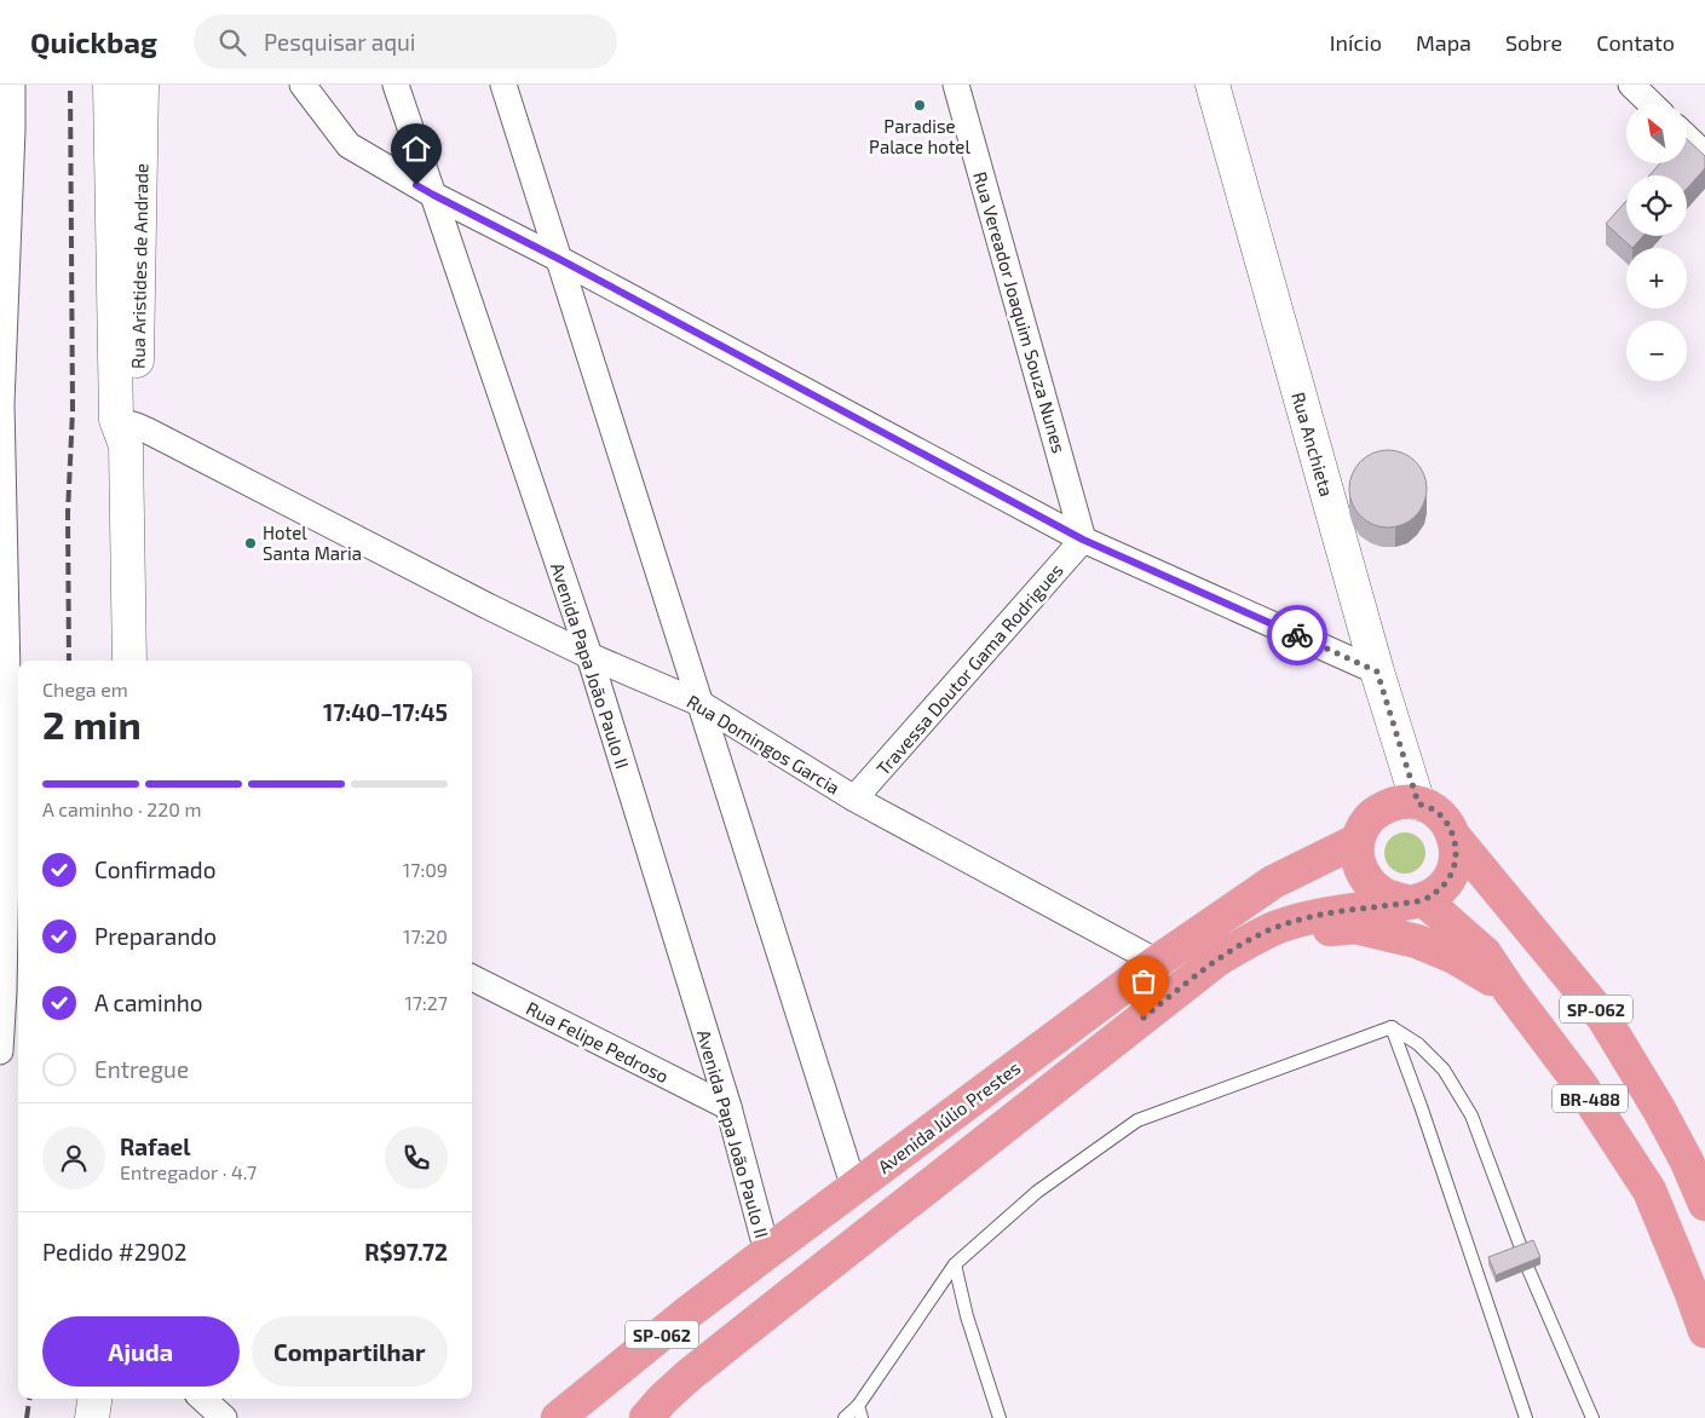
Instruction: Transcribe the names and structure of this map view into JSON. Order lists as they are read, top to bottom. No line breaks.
{"streets":{"main road":["Rua Aristides de Andrade","Rua Anchieta","SP-062","BR-488","Avenida Júlio Prestes"],"street":["Rua Vereador Joaquim Souza Nunes","Avenida Papa João Paulo II","Travessa Doutor Gama Rodrigues","Rua Domingos Garcia","Rua Felipe Pedroso"]},"crossings":[["Rua Aristides de Andrade","Rua Domingos Garcia"],["Rua Vereador Joaquim Souza Nunes","Travessa Doutor Gama Rodrigues"],["Rua Anchieta","SP-062"],["Rua Anchieta","BR-488"],["Rua Anchieta","Avenida Júlio Prestes"],["Avenida Papa João Paulo II","Rua Domingos Garcia"],["Avenida Papa João Paulo II","Rua Felipe Pedroso"],["Avenida Papa João Paulo II","Avenida Júlio Prestes"],["Travessa Doutor Gama Rodrigues","Rua Domingos Garcia"],["Rua Domingos Garcia","Avenida Júlio Prestes"],["SP-062","BR-488"],["SP-062","Avenida Júlio Prestes"],["BR-488","Avenida Júlio Prestes"]],"places":["Paradise Palace hotel","Hotel Santa Maria"],"north":"top left","page":{"header":"Quickbag","search":"Pesquisar aqui","nav":["Início","Mapa","Sobre","Contato"],"map_buttons":["+","−"],"heading":["2 min","Chega em","17:40–17:45"],"panel":["Rafael","Entregador · 4.7","Pedido #2902","R$97.72"],"bar":"A caminho · 220 m","list":[["Confirmado","17:09"],["Preparando","17:20"],["A caminho","17:27"],"Entregue"],"buttons":["Ajuda","Compartilhar"]}}
